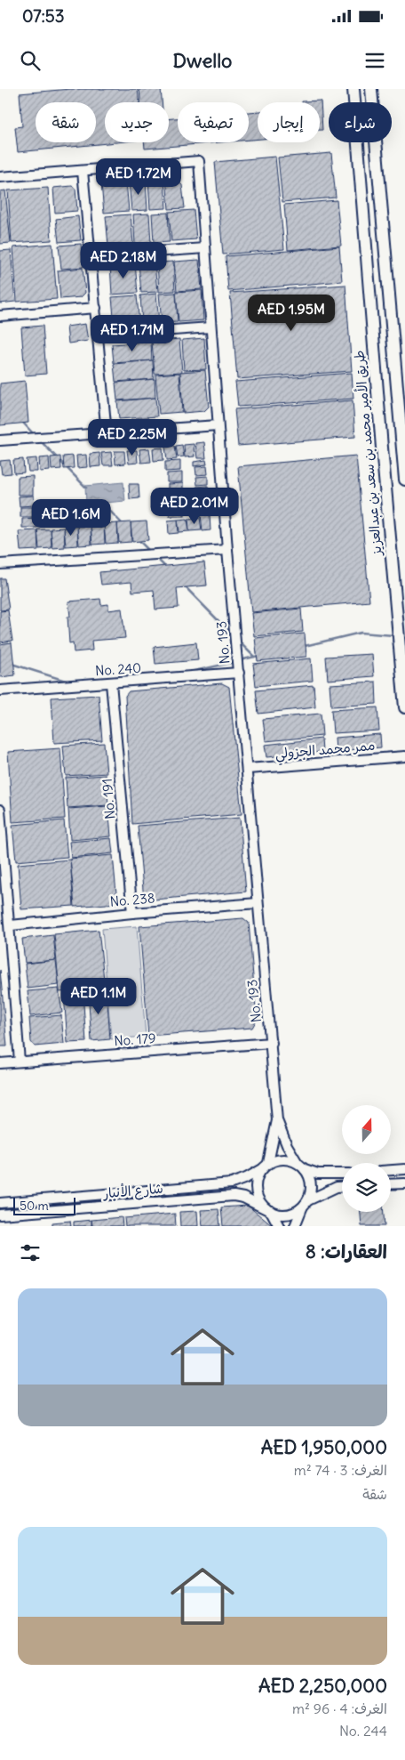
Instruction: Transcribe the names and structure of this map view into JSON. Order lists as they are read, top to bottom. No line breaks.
{"streets":{"main road":["طريق الأمير محمد بن سعد بن عبدالعزيز"],"street":["No. 193","No. 240","ممر محمد الجزولي","No. 191","No. 238","No. 179","شارع الأنبار"]},"crossings":[["No. 193","No. 240"],["No. 193","ممر محمد الجزولي"],["No. 193","No. 238"],["No. 193","No. 179"],["No. 193","شارع الأنبار"],["No. 240","No. 191"],["No. 191","No. 238"]],"scale_bar":"50 m","north":"top","page":{"status":"07:53","header":"Dwello","chip":["شراء","إيجار","تصفية","جديد","شقة"],"price":["AED 1.72M","AED 2.18M","AED 1.95M","AED 1.71M","AED 2.25M","AED 2.01M","AED 1.6M","AED 1.1M"],"scale":"50 m","heading":"العقارات: 8","list":[{"name":"AED 1,950,000","note":"الغرف: 3 · 74 m² · شقة"},{"name":"AED 2,250,000","note":"الغرف: 4 · 96 m² · No. 244"}]}}
